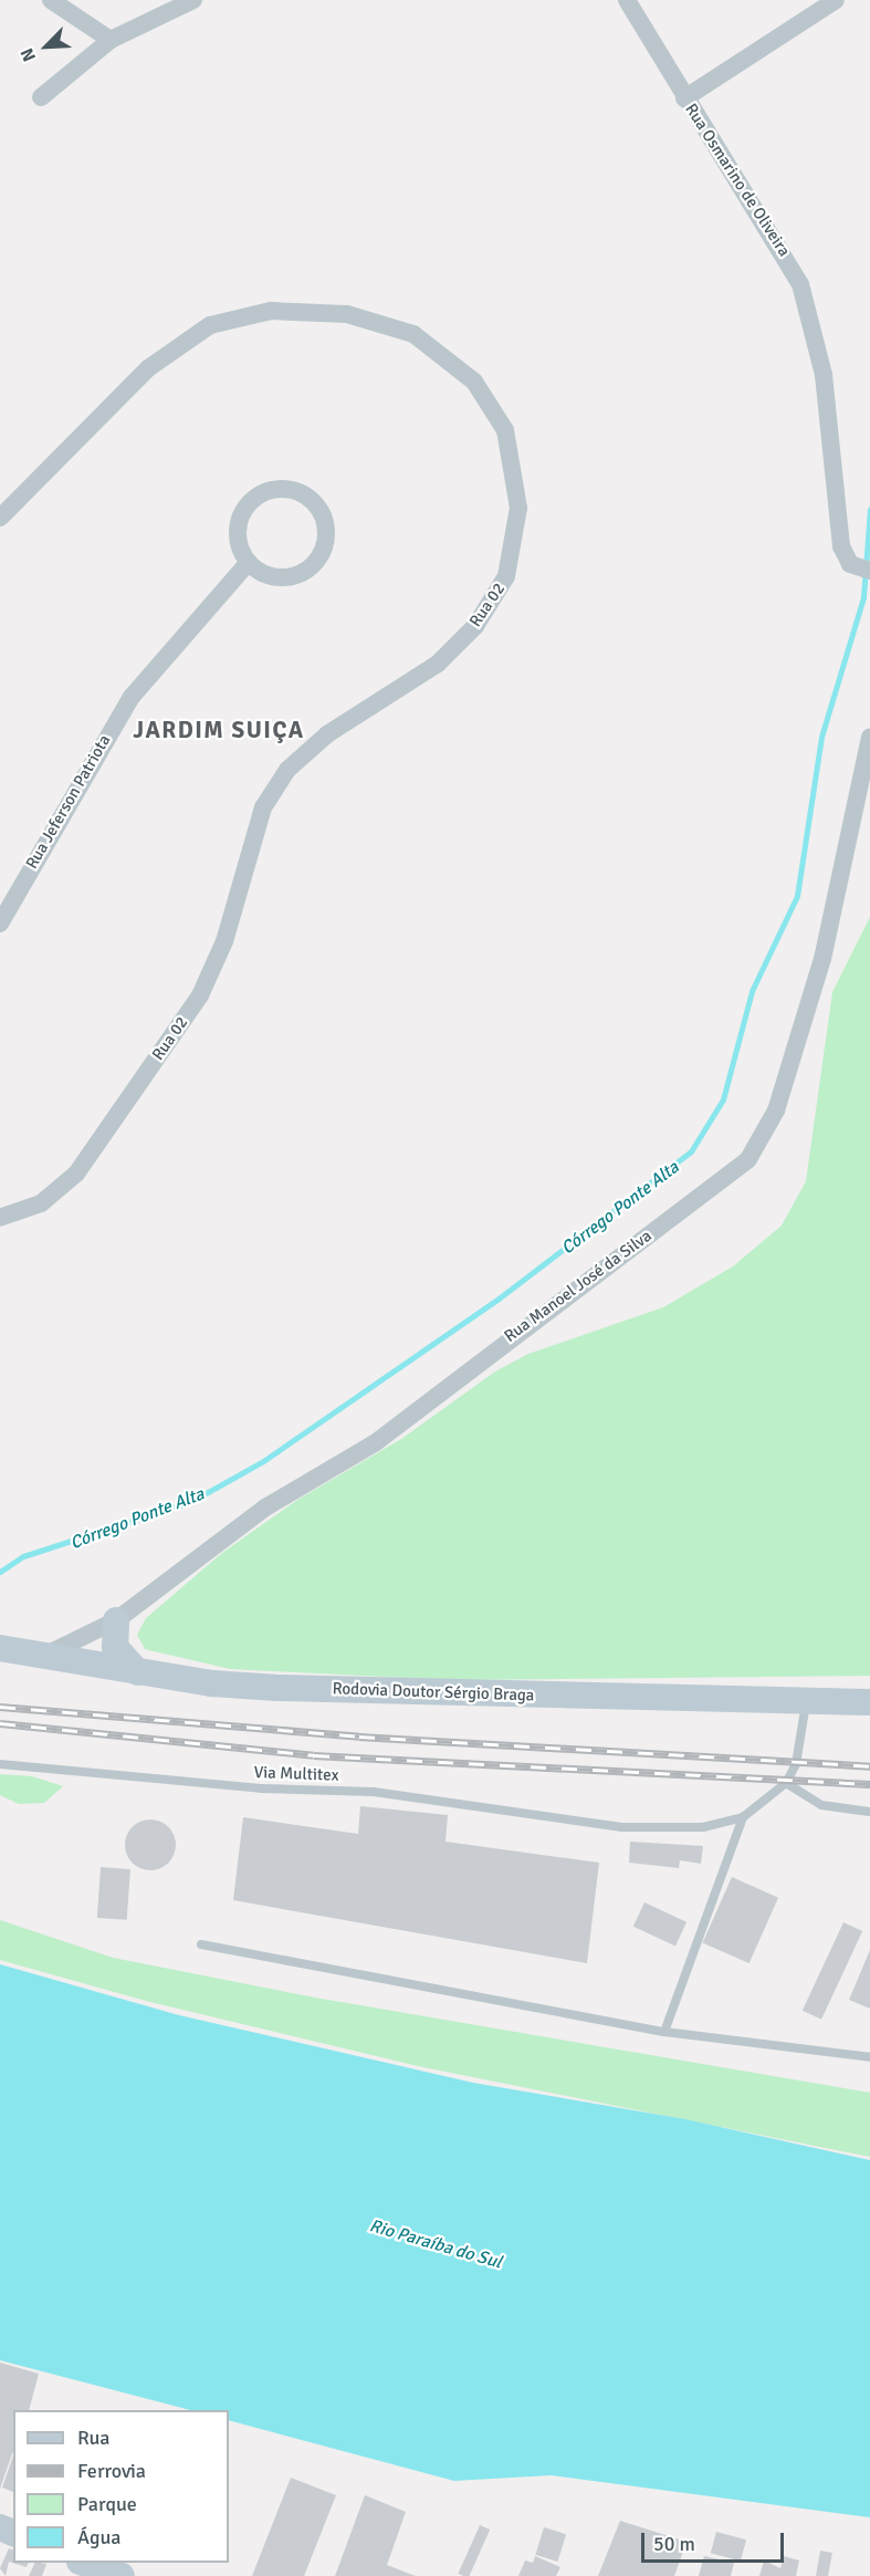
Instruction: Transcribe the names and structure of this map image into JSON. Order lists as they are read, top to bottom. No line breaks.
{"streets":{"main road":["Rodovia Doutor Sérgio Braga"],"street":["Rua Osmarino de Oliveira","Rua 02","Rua Jeferson Patriota","Rua Manoel José da Silva"],"lane":["Via Multitex"]},"crossings":[["Rua Manoel José da Silva","Rodovia Doutor Sérgio Braga"]],"districts":["JARDIM SUIÇA"],"water":["Córrego Ponte Alta","Rio Paraíba do Sul"],"legend":["Rua","Ferrovia","Parque","Água"],"scale_bar":"50 m","north":"bottom left"}
